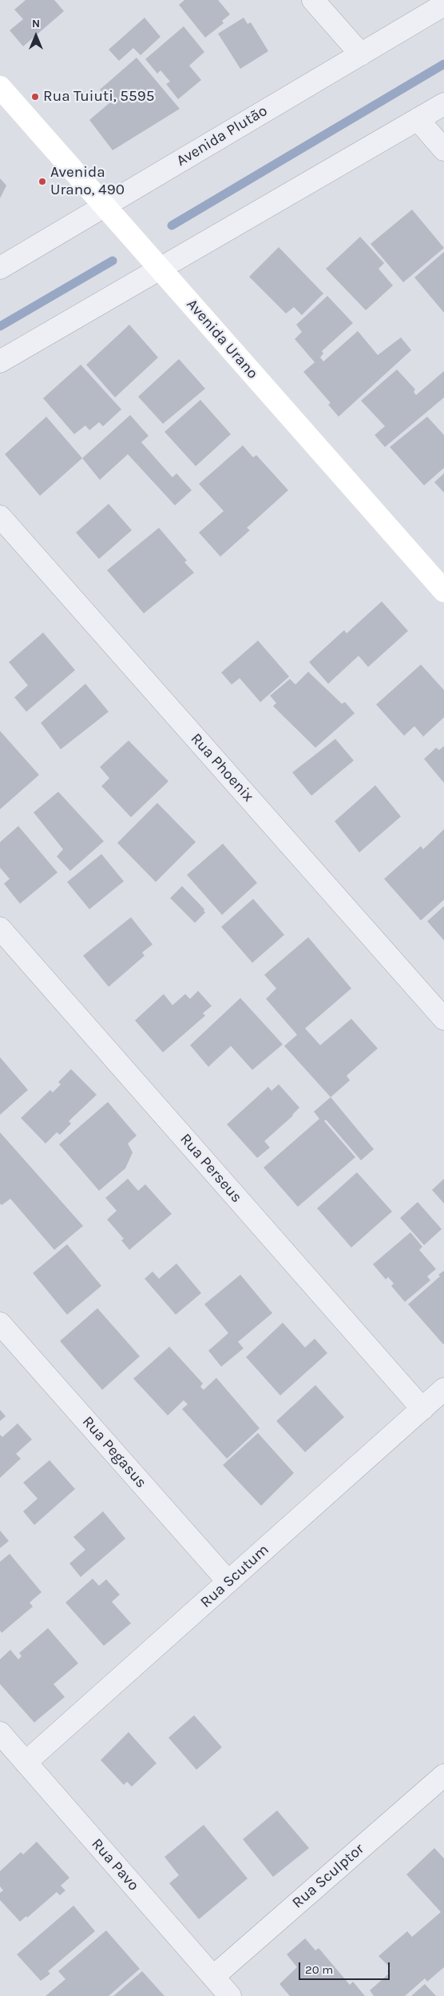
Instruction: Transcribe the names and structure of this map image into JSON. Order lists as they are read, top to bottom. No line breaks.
{"streets":{"street":["Avenida Plutão","Avenida Urano","Rua Phoenix","Rua Perseus","Rua Pegasus","Rua Scutum","Rua Pavo","Rua Sculptor"]},"crossings":[["Avenida Plutão","Avenida Urano"],["Rua Perseus","Rua Scutum"],["Rua Pegasus","Rua Scutum"],["Rua Scutum","Rua Pavo"],["Rua Pavo","Rua Sculptor"]],"places":["Rua Tuiuti, 5595","Avenida Urano, 490"],"scale_bar":"20 m","north":"top"}
